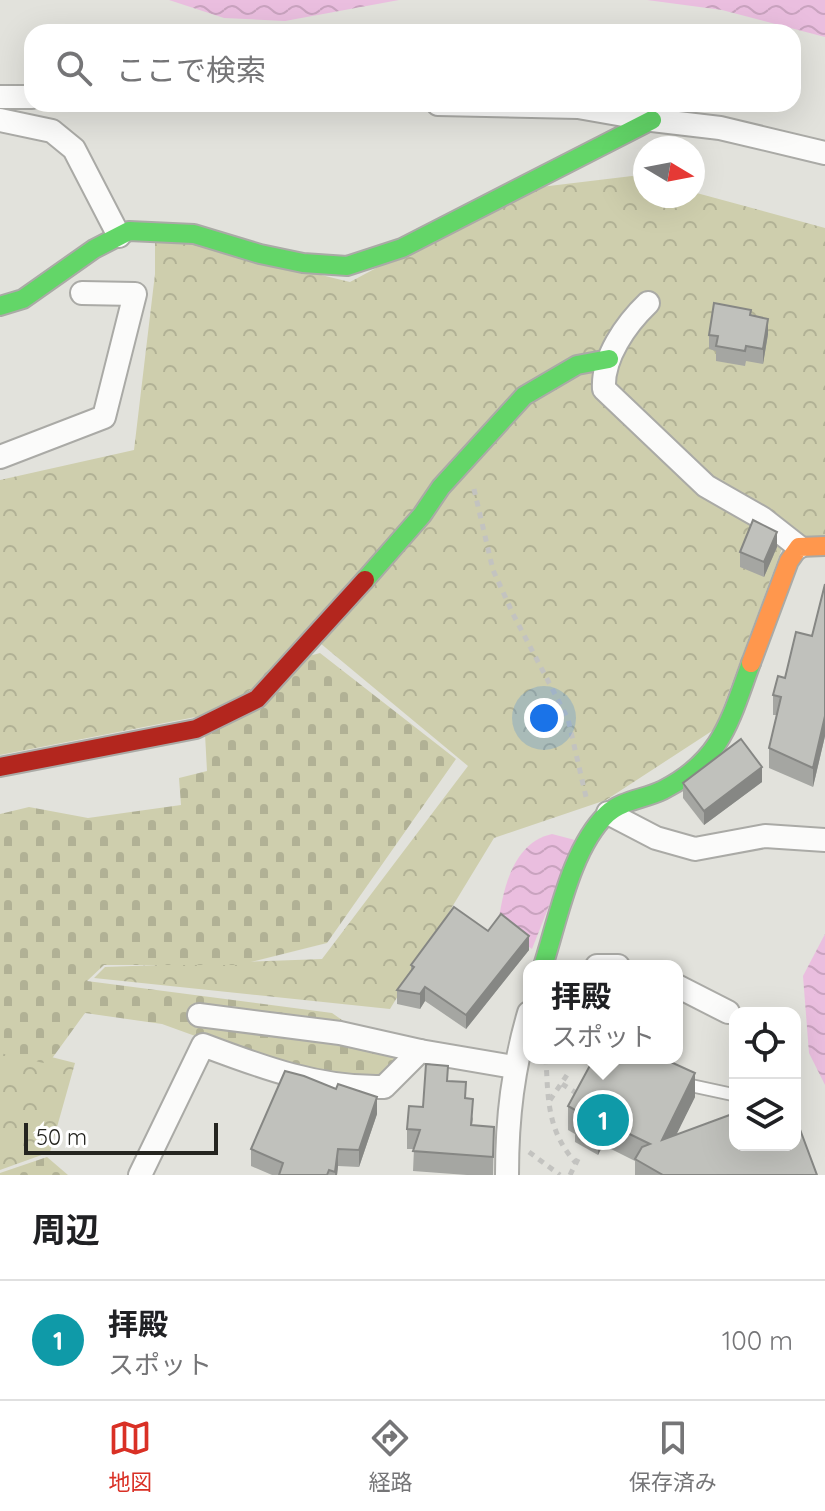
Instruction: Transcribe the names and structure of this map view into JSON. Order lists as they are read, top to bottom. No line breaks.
{"scale_bar":"50 m","north":"right","page":{"search":"ここで検索","popup":["拝殿","スポット"],"pins":"1","scale":"50 m","heading":"周辺","list":[{"mark":"1","name":"拝殿","note":"スポット","value":"100 m"}],"nav":["地図","経路","保存済み"]}}
